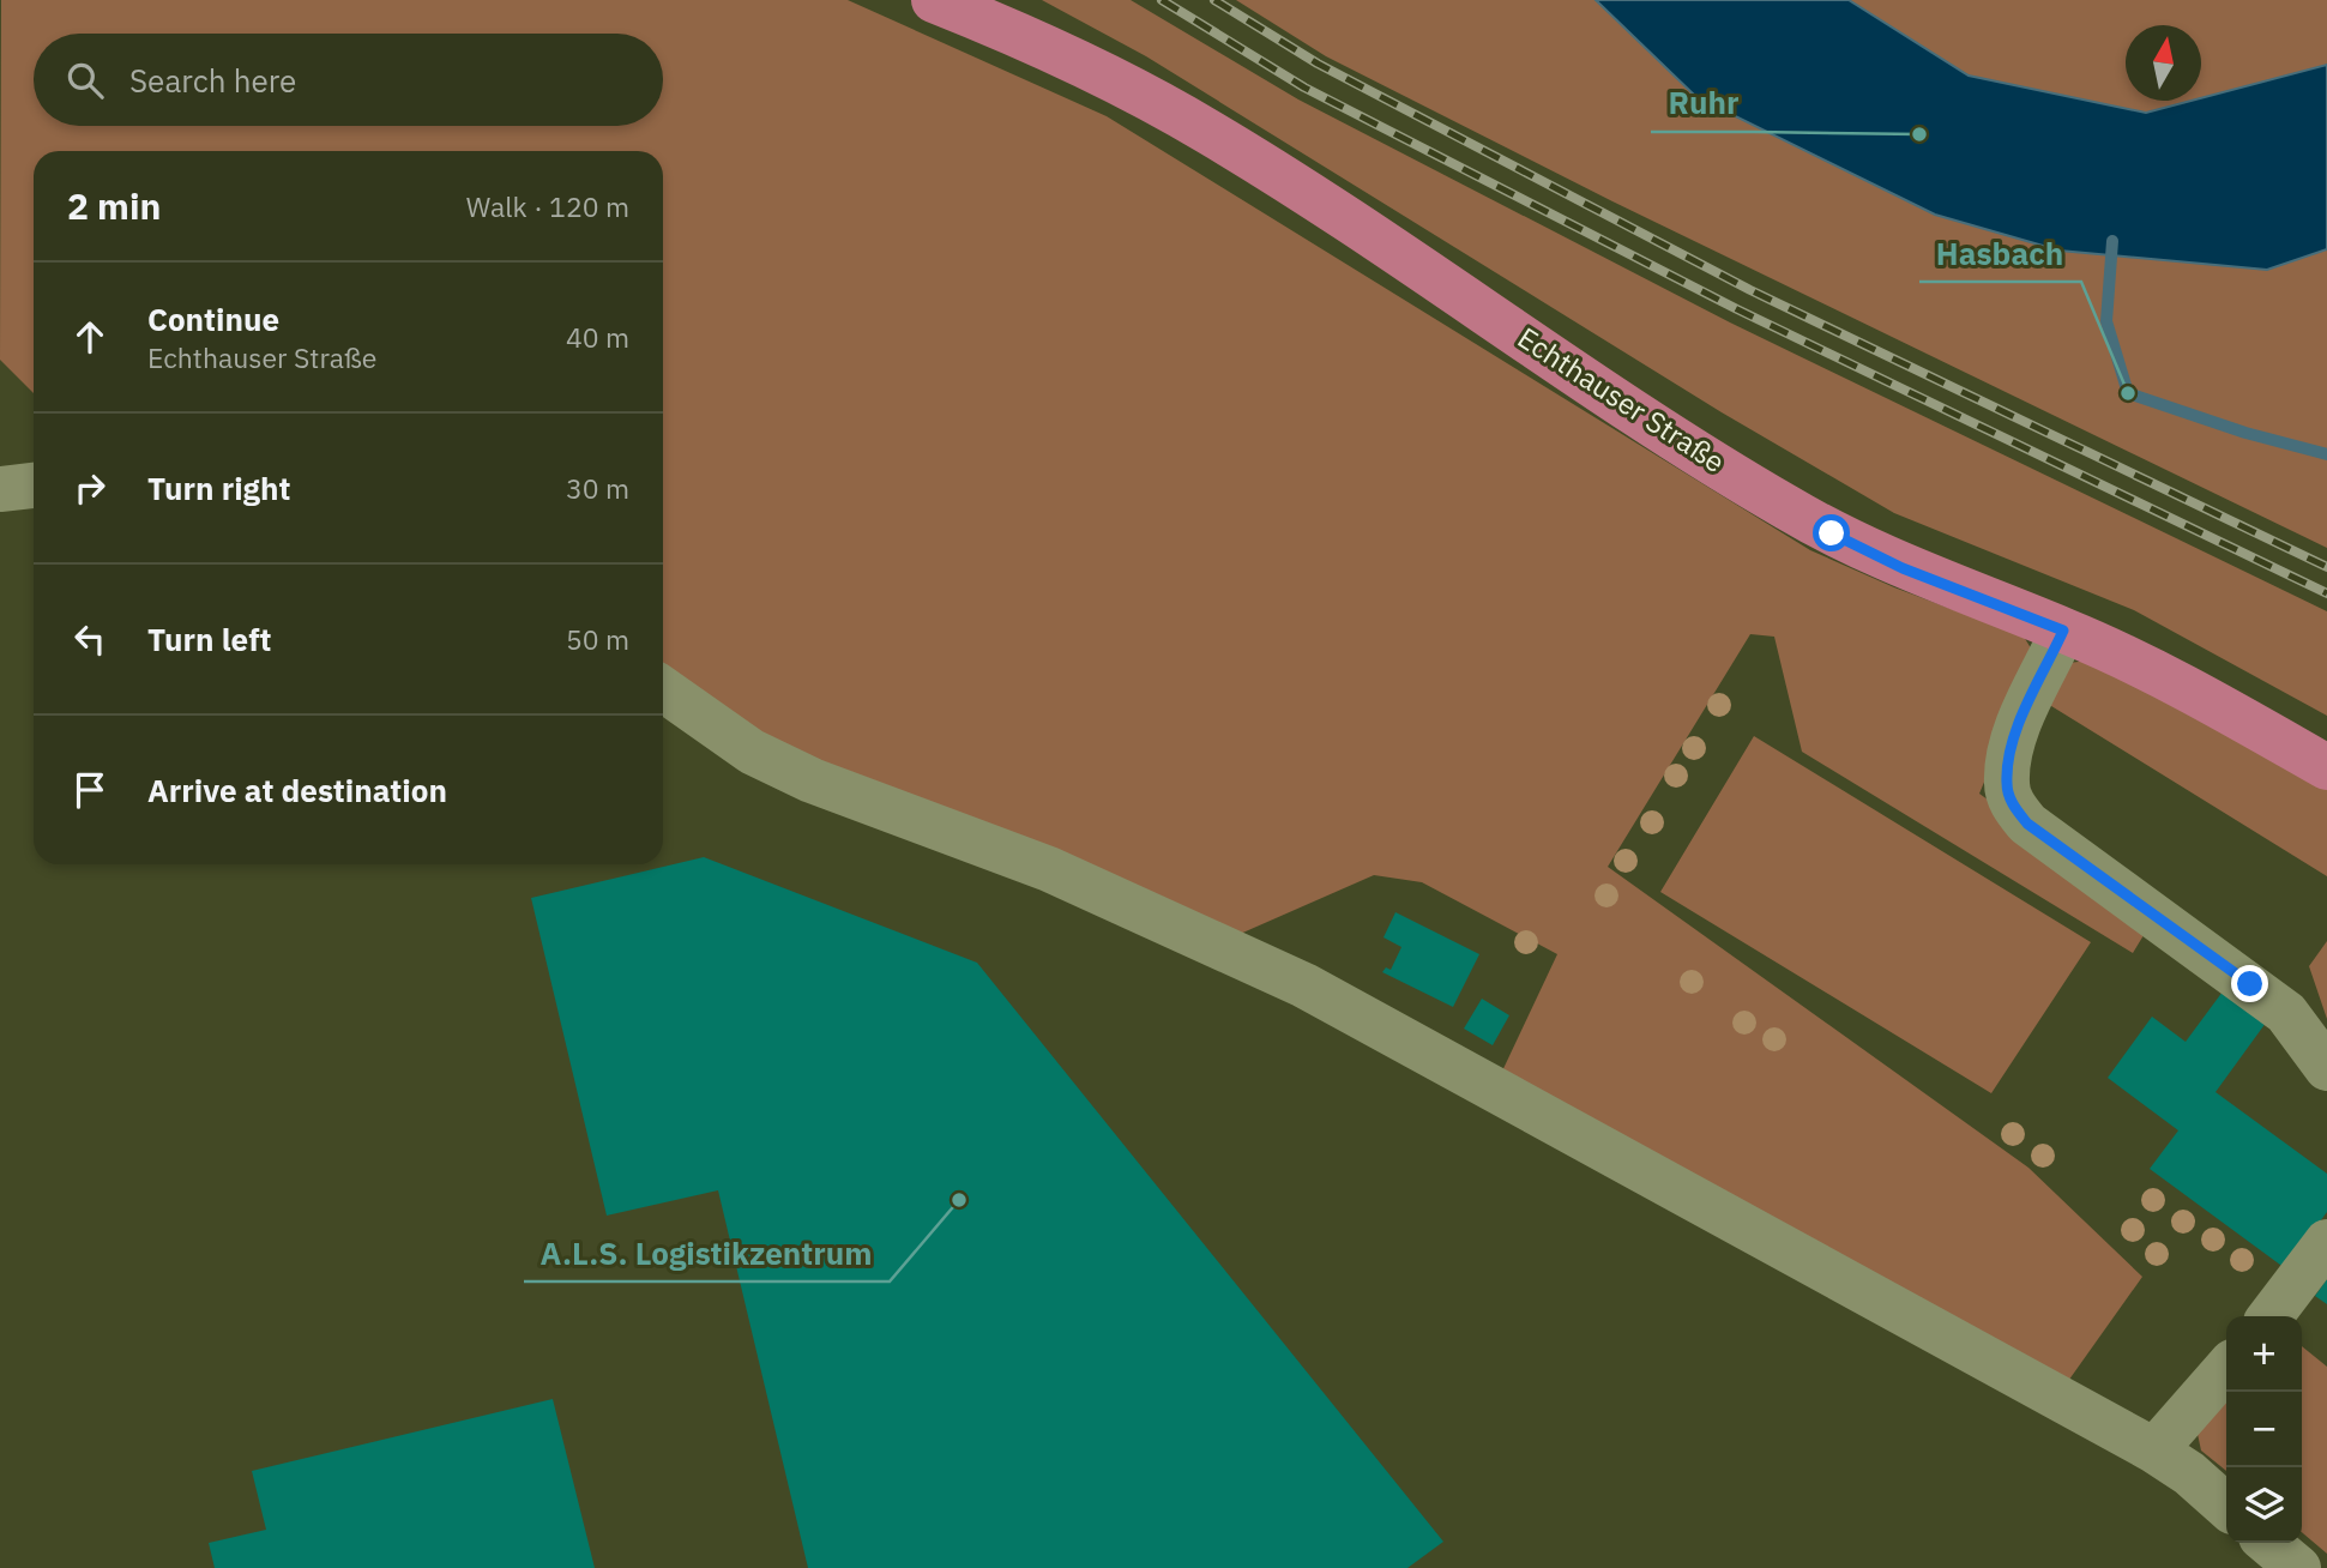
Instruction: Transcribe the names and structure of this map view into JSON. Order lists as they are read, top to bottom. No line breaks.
{"streets":{"main road":["Echthauser Straße"]},"places":["Ruhr","Hasbach","A.L.S. Logistikzentrum"],"north":"top","page":{"search":"Search here","heading":["2 min","Walk · 120 m"],"list":[["Continue","Echthauser Straße","40 m"],["Turn right","30 m"],["Turn left","50 m"],"Arrive at destination"],"map_buttons":["+","−"]}}
